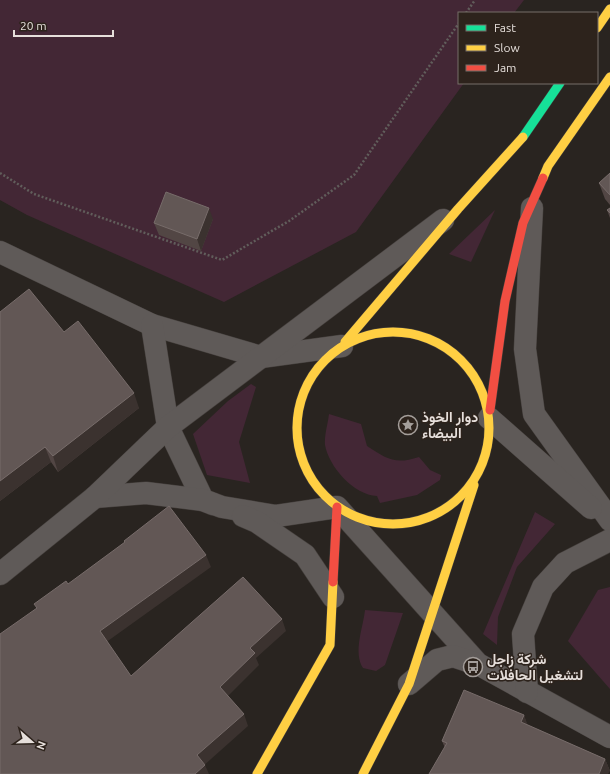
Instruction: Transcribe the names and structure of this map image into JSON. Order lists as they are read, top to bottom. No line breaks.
{"places":{"place":["دوار الخوذ البيضاء"],"bus stop":["شركة زاجل لتشغيل الحافلات"]},"legend":["Fast","Slow","Jam"],"scale_bar":"20 m","north":"right"}
